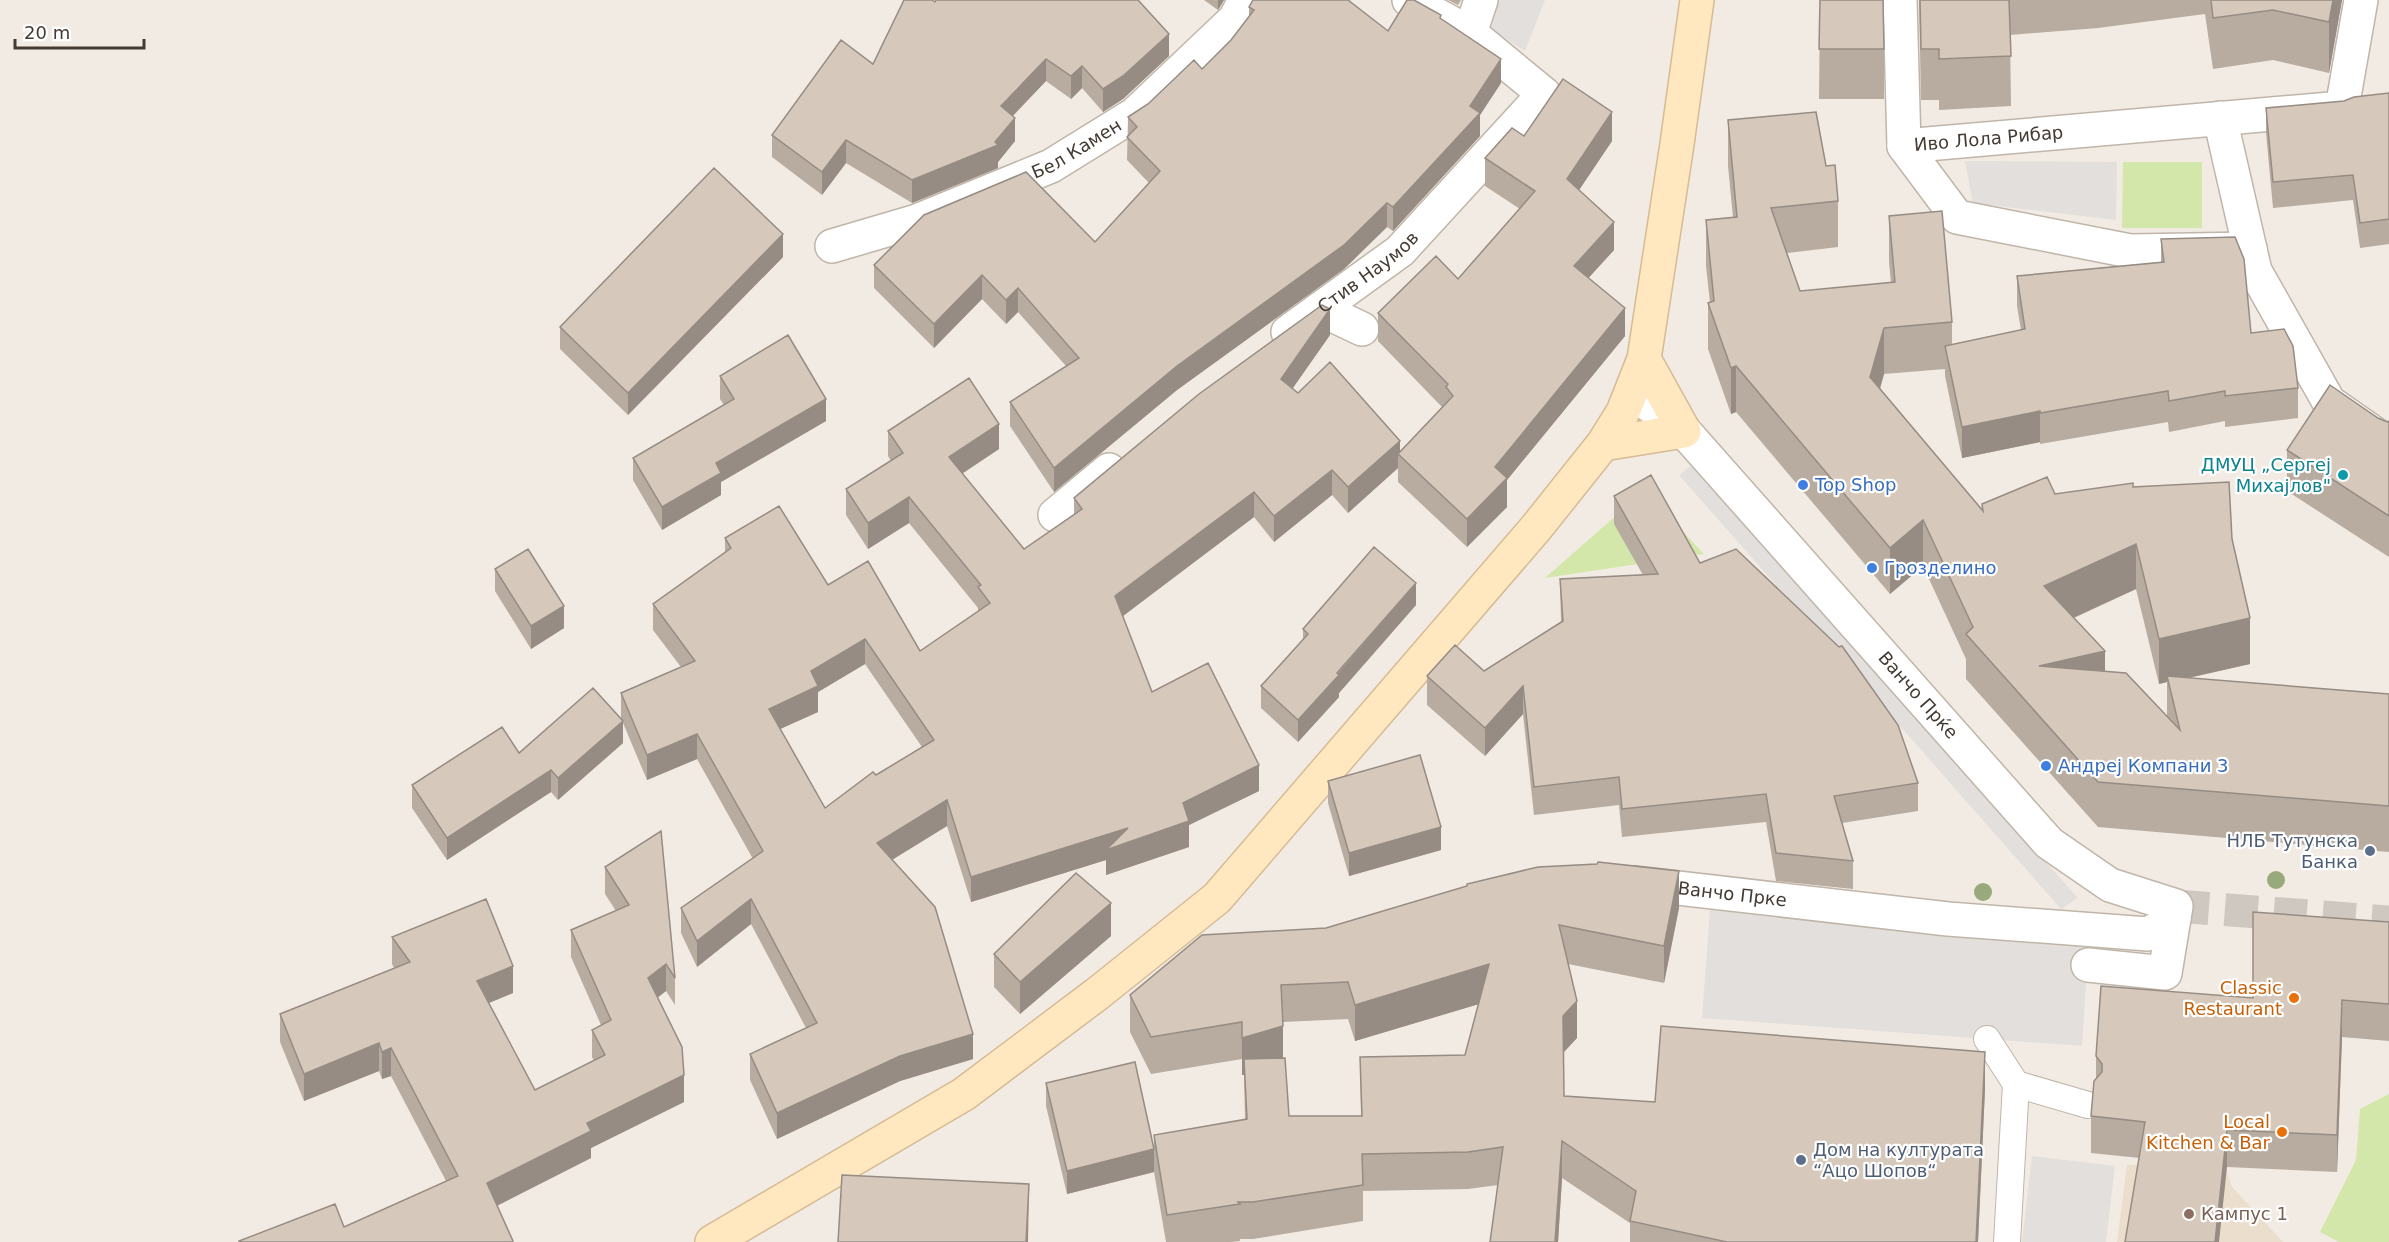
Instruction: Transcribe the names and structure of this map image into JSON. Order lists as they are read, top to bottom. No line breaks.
{"streets":{"street":["Иво Лола Рибар","Бел Камен","Стив Наумов","Ванчо Прќе","Ванчо Прке"]},"crossings":[["Ванчо Прќе","Ванчо Прке"]],"places":["ДМУЦ „Сергеј Михајлов\"","Top Shop","Грозделино","Андреј Компани 3","НЛБ Тутунска Банка","Classic Restaurant","Local Kitchen & Bar","Дом на културата “Ацо Шопов“","Кампус 1"],"scale_bar":"20 m"}
